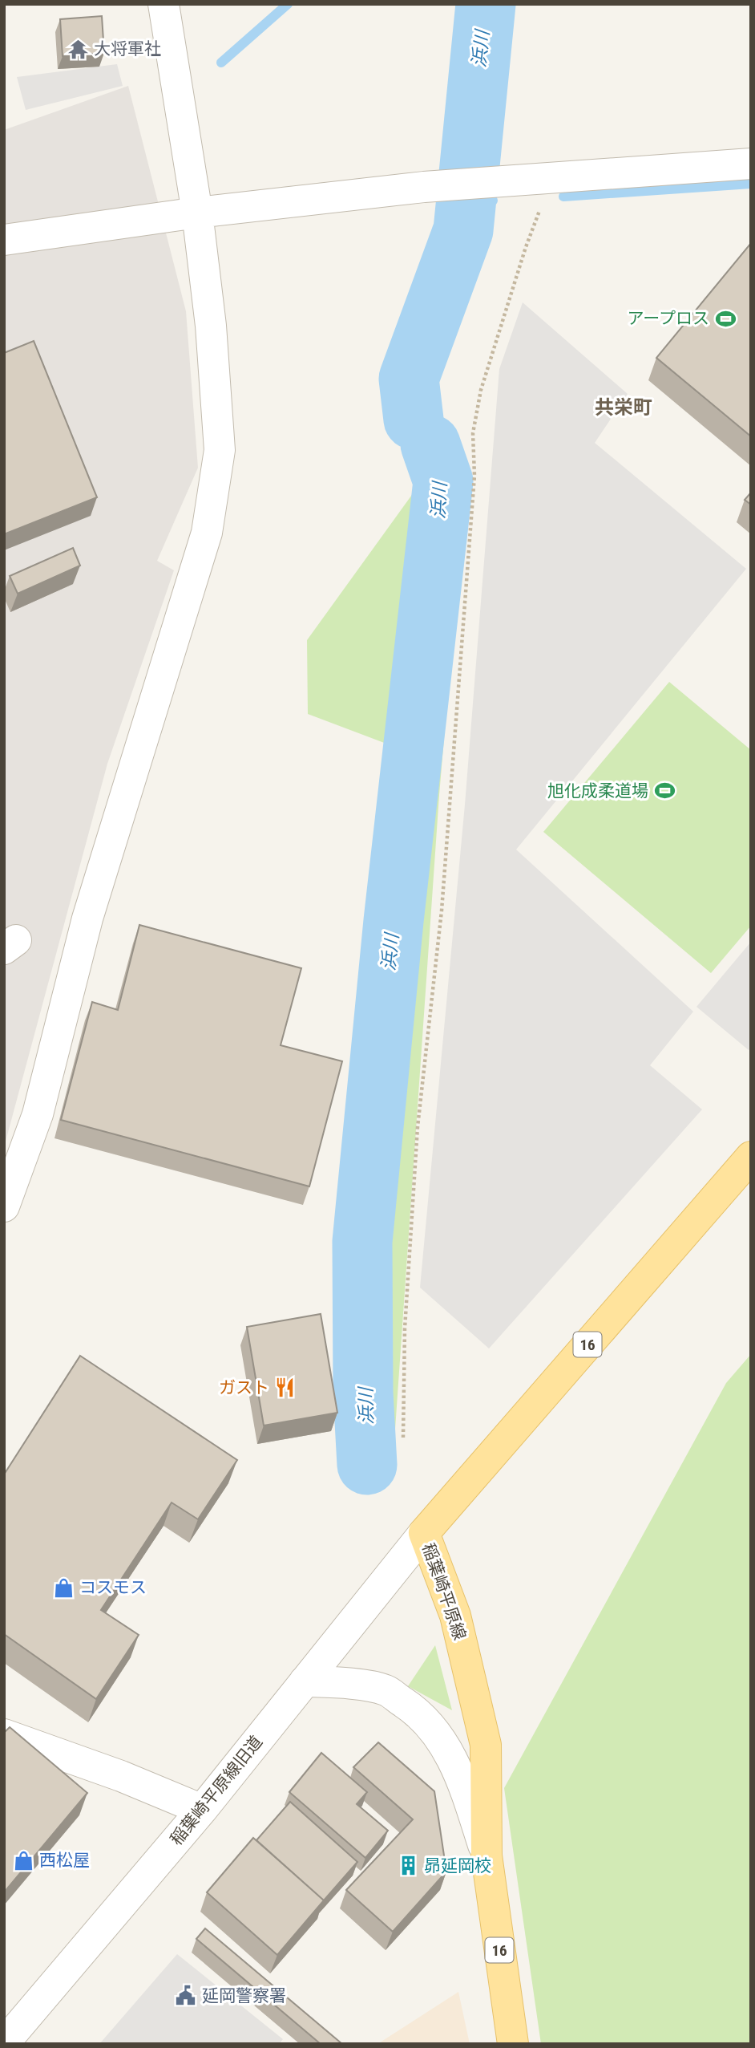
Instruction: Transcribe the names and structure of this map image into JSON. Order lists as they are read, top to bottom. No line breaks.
{"streets":{"main road":["16","稲葉崎平原線"],"street":["稲葉崎平原線旧道"]},"crossings":[["稲葉崎平原線","稲葉崎平原線旧道"]],"districts":["共栄町"],"water":["浜川"],"places":{"temple":["大将軍社"],"sports":["アープロス","旭化成柔道場"],"restaurant":["ガスト"],"shop":["コスモス","西松屋"],"building":["昴延岡校"],"public building":["延岡警察署"]}}
